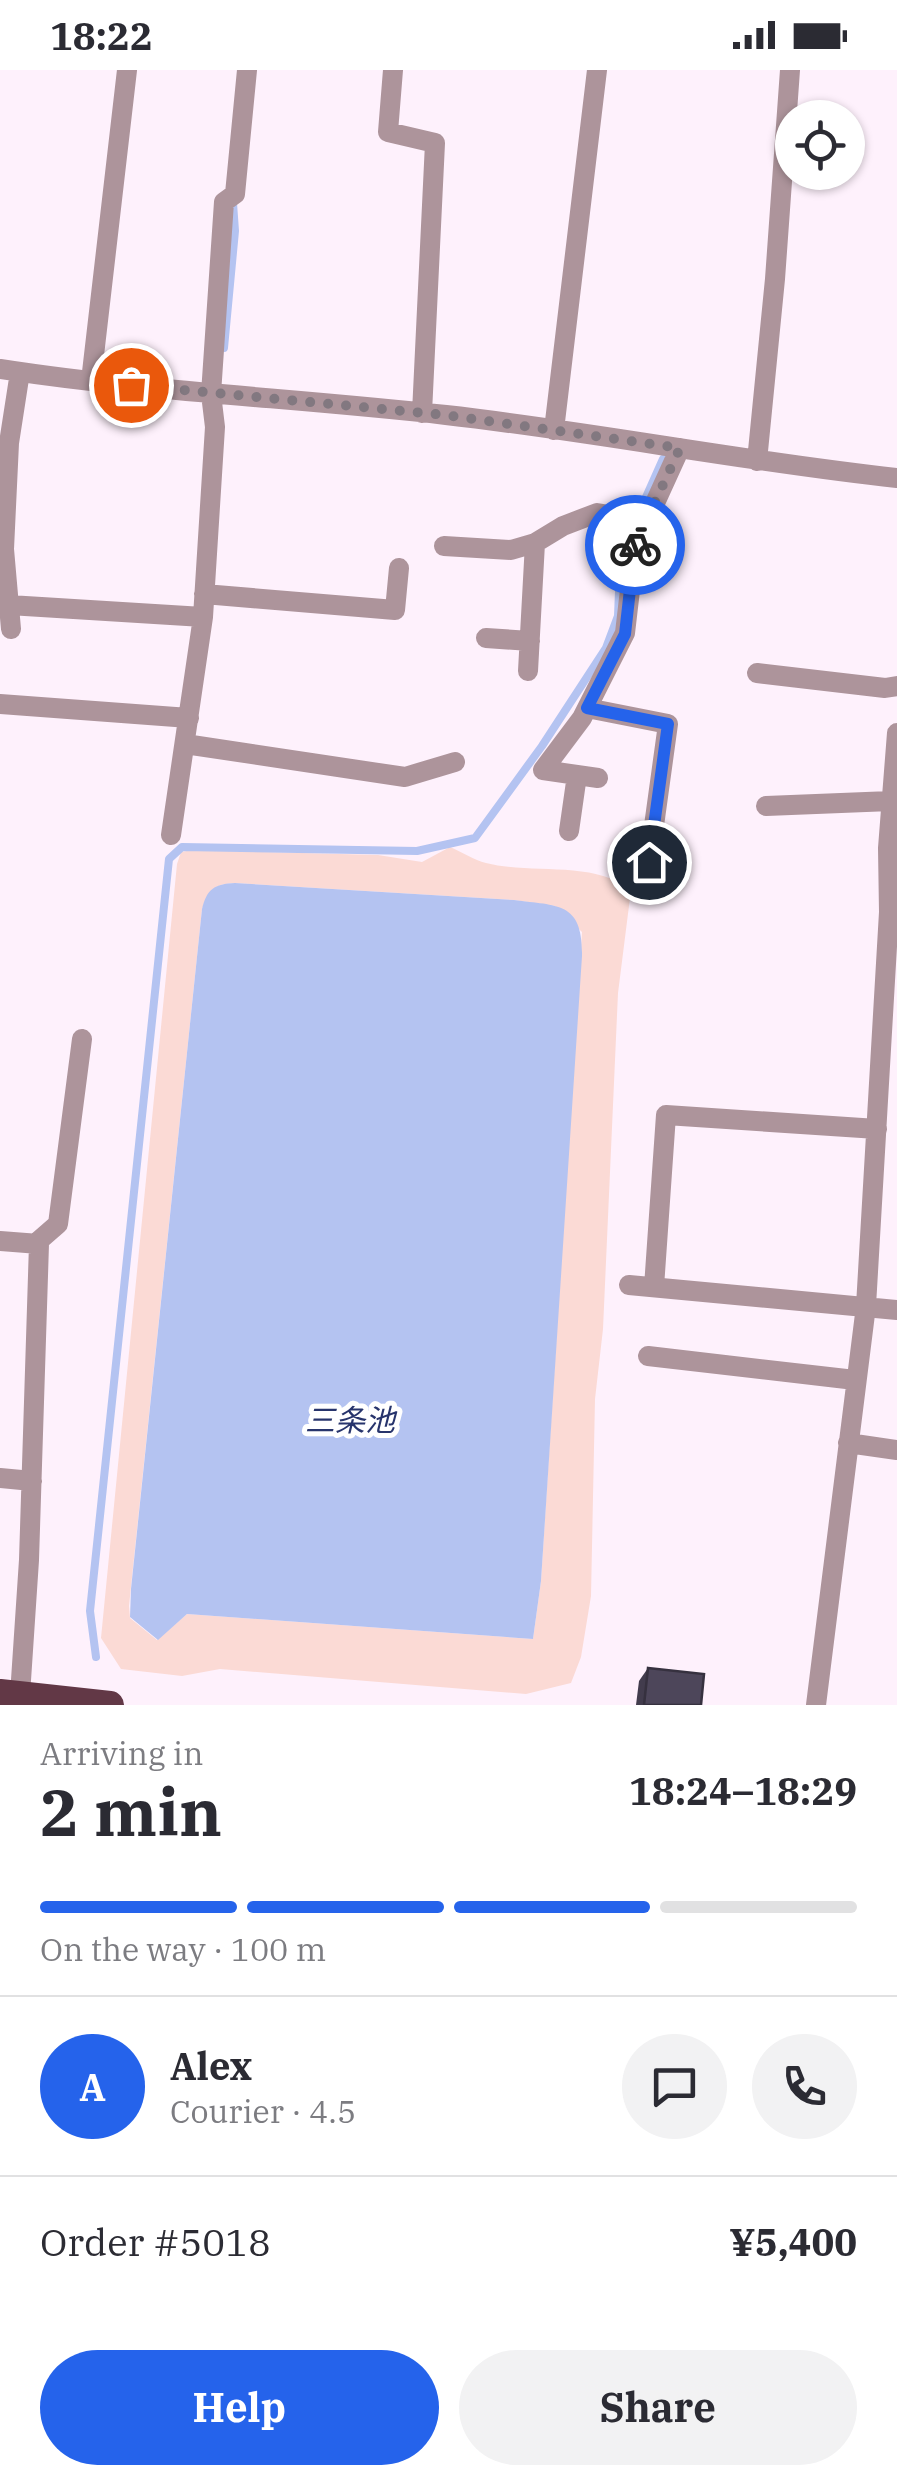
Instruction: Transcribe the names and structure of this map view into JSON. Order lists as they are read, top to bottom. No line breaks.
{"water":["三条池"],"page":{"status":"18:22","heading":["2 min","Arriving in","18:24–18:29"],"panel":["Alex","Courier · 4.5","Order #5018","¥5,400"],"bar":"On the way · 100 m","round":"A","buttons":["Help","Share"]}}
